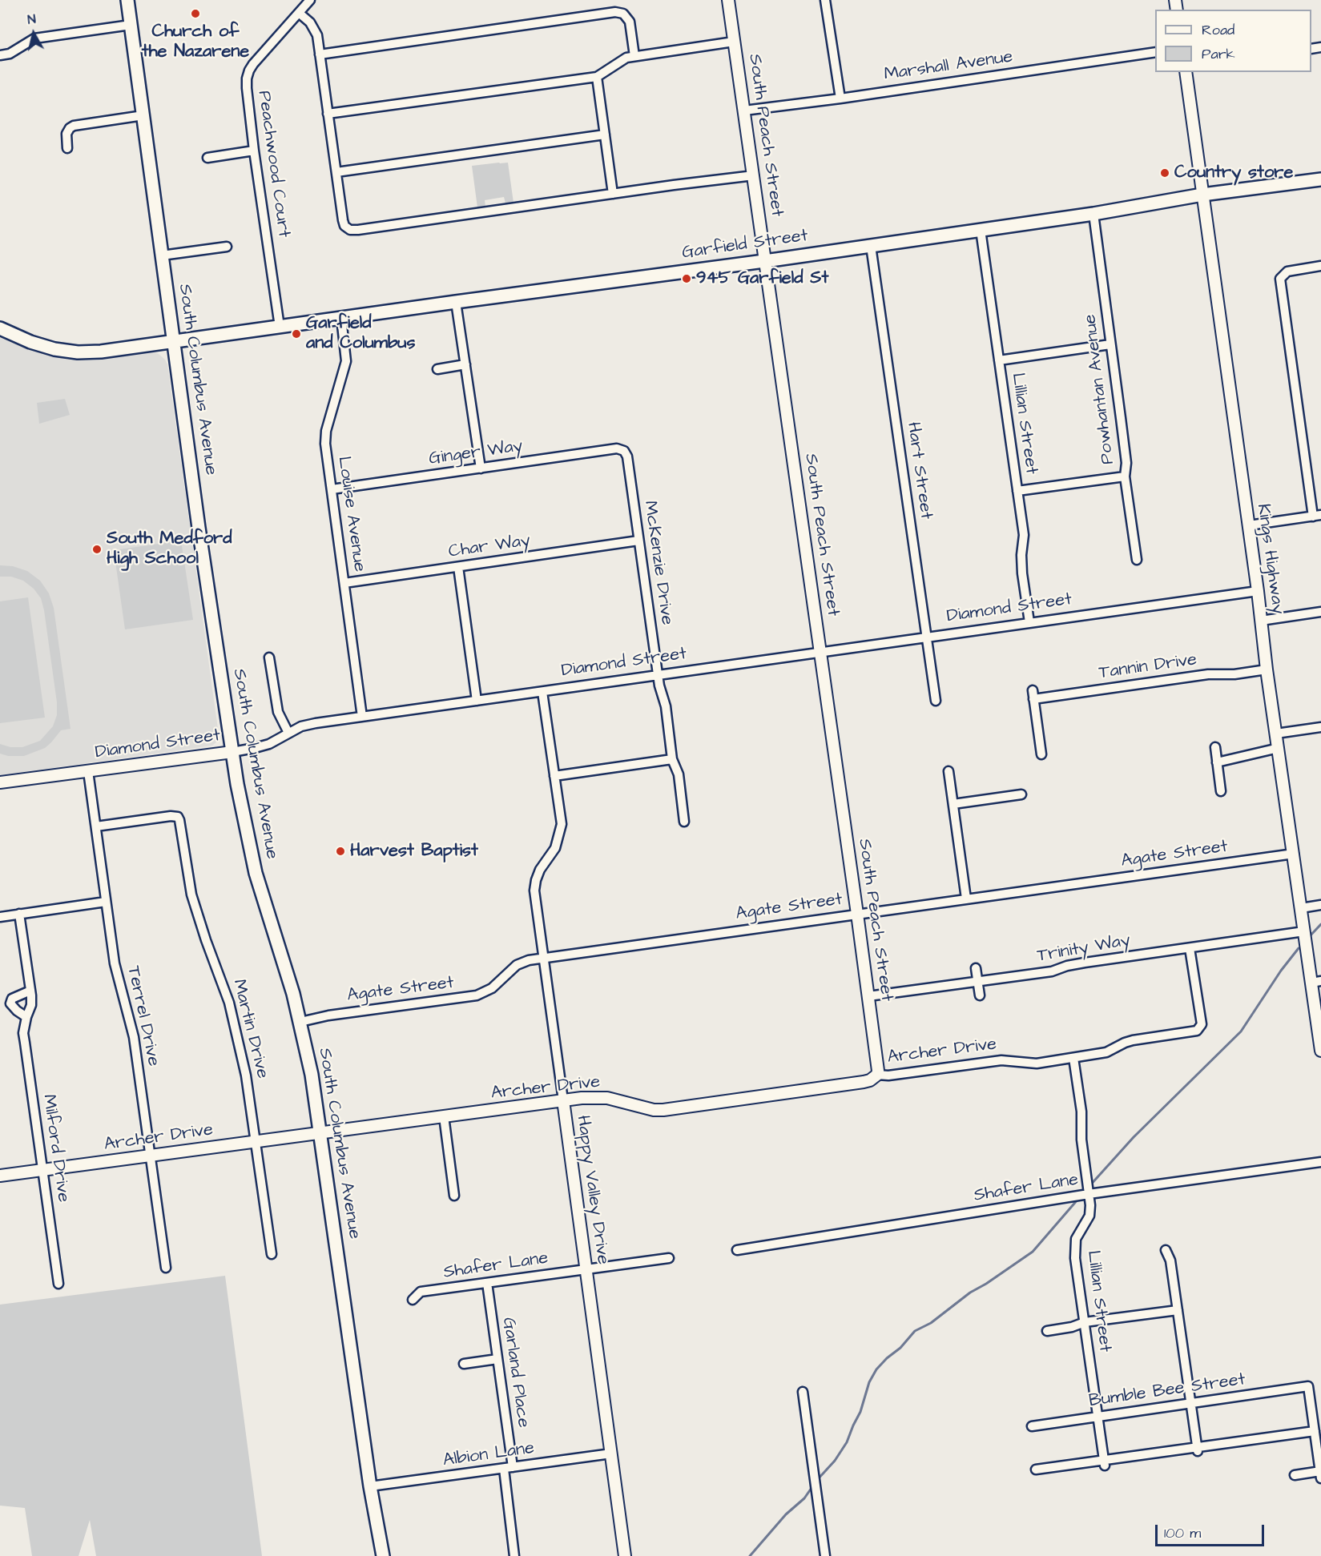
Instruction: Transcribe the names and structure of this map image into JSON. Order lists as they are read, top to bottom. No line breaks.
{"streets":{"main road":["Garfield Street","South Columbus Avenue"],"street":["Marshall Avenue","South Peach Street","Peachwood Court","Powhantan Avenue","Lillian Street","Ginger Way","Hart Street","Louise Avenue","Char Way","Kings Highway","McKenzie Drive","Diamond Street","Tannin Drive","Agate Street","Trinity Way","Terrel Drive","Martin Drive","Archer Drive","Milford Drive","Shafer Lane","Happy Valley Drive","Garland Place","Bumble Bee Street","Albion Lane"]},"crossings":[["Marshall Avenue","South Peach Street"],["South Peach Street","Garfield Street"],["South Peach Street","Diamond Street"],["South Peach Street","Agate Street"],["South Peach Street","Trinity Way"],["South Peach Street","Archer Drive"],["Peachwood Court","Garfield Street"],["Garfield Street","South Columbus Avenue"],["Garfield Street","Powhantan Avenue"],["Garfield Street","Lillian Street"],["Garfield Street","Hart Street"],["Garfield Street","Louise Avenue"],["Garfield Street","Kings Highway"],["South Columbus Avenue","Diamond Street"],["South Columbus Avenue","Agate Street"],["South Columbus Avenue","Archer Drive"],["South Columbus Avenue","Albion Lane"],["Lillian Street","Diamond Street"],["Lillian Street","Archer Drive"],["Lillian Street","Shafer Lane"],["Lillian Street","Bumble Bee Street"],["Ginger Way","Louise Avenue"],["Ginger Way","McKenzie Drive"],["Hart Street","Diamond Street"],["Louise Avenue","Char Way"],["Louise Avenue","Diamond Street"],["Char Way","McKenzie Drive"],["Kings Highway","Diamond Street"],["Kings Highway","Tannin Drive"],["Kings Highway","Agate Street"],["Kings Highway","Trinity Way"],["McKenzie Drive","Diamond Street"],["Diamond Street","Terrel Drive"],["Diamond Street","Happy Valley Drive"],["Agate Street","Happy Valley Drive"],["Trinity Way","Archer Drive"],["Terrel Drive","Martin Drive"],["Terrel Drive","Archer Drive"],["Martin Drive","Archer Drive"],["Archer Drive","Milford Drive"],["Archer Drive","Happy Valley Drive"],["Shafer Lane","Happy Valley Drive"],["Shafer Lane","Garland Place"],["Happy Valley Drive","Albion Lane"],["Garland Place","Albion Lane"]],"places":["Church of the Nazarene","Country store","945 Garfield St","Garfield and Columbus","South Medford High School","Harvest Baptist"],"legend":["Road","Park"],"scale_bar":"100 m","north":"top"}
